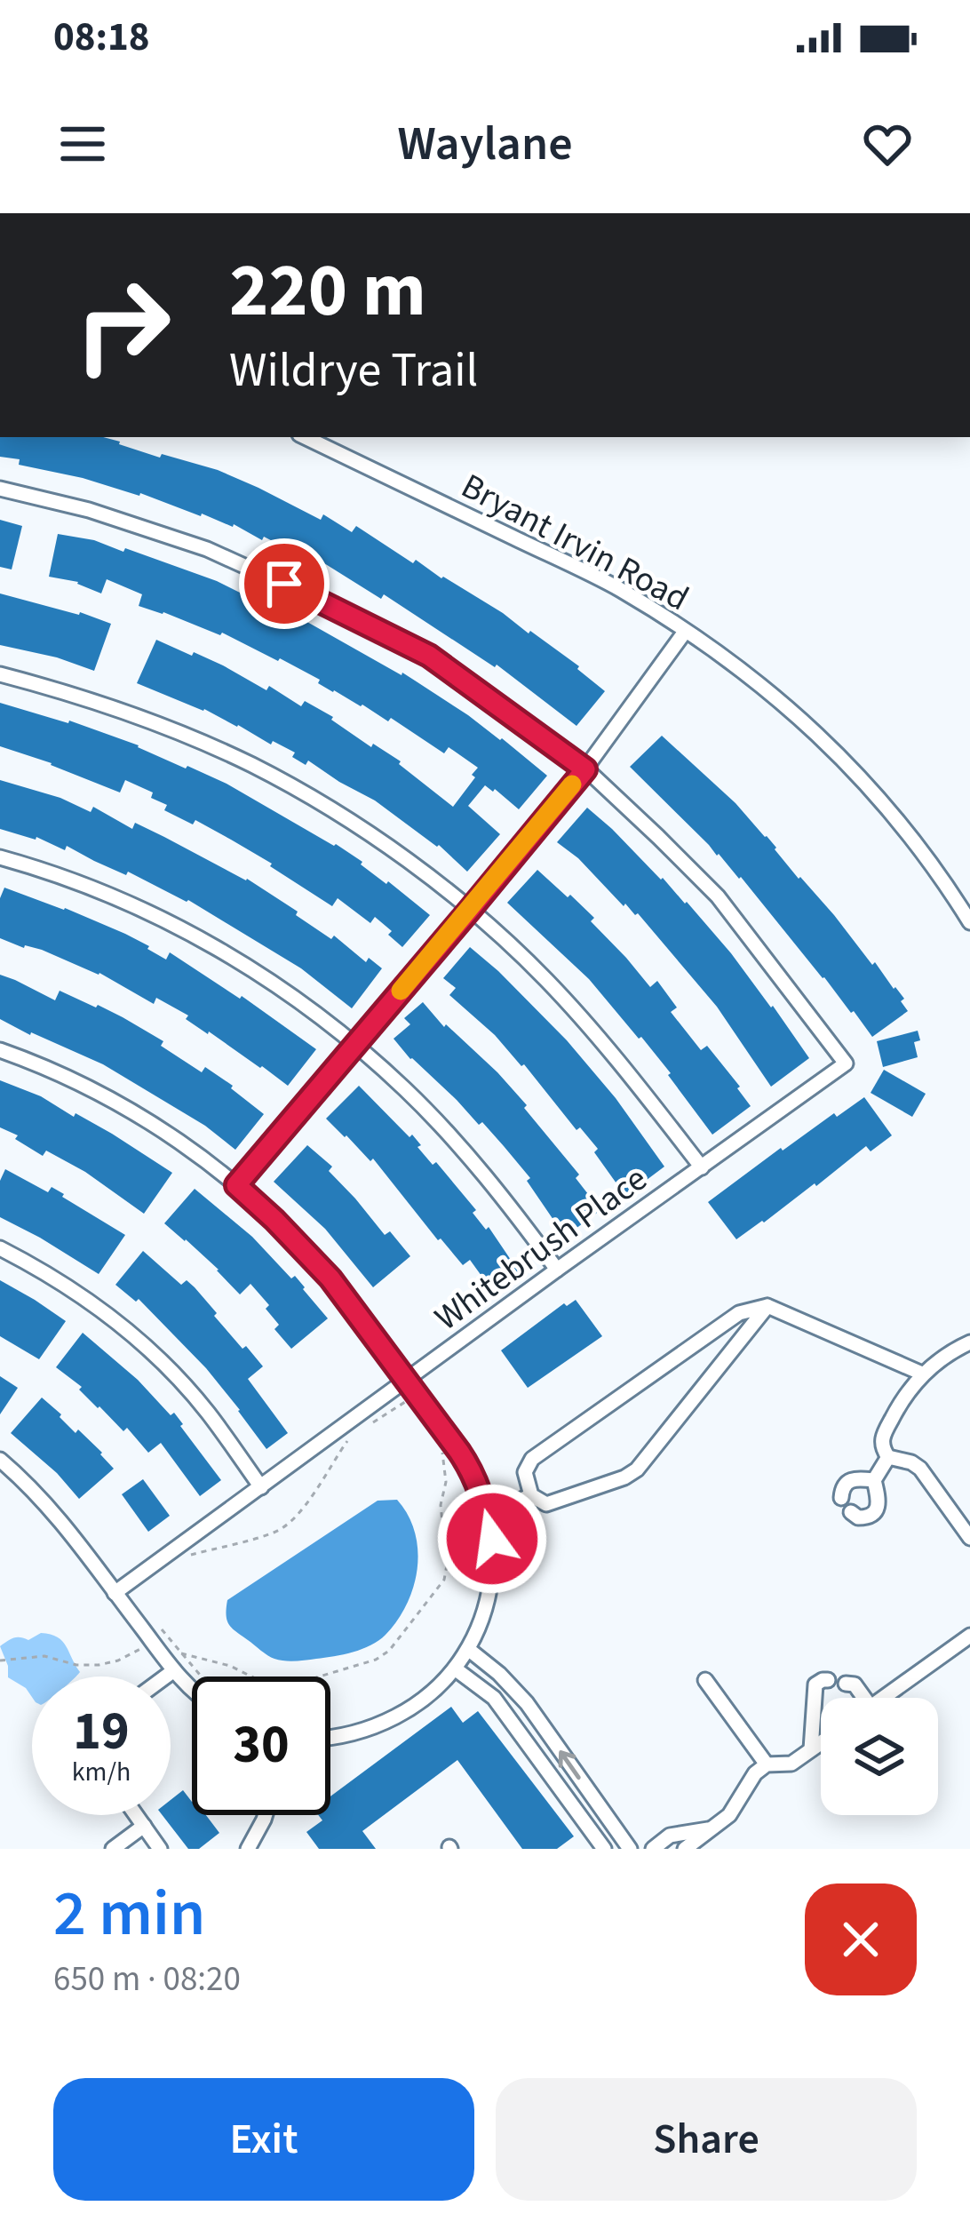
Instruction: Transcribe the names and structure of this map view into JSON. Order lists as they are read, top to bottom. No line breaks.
{"streets":{"street":["Bryant Irvin Road","Whitebrush Place"]},"page":{"status":"08:18","header":"Waylane","turn":["220 m","Wildrye Trail"],"speed":"19 km/h","limit":"30","heading":["2 min","650 m · 08:20"],"buttons":["Exit","Share"]}}
